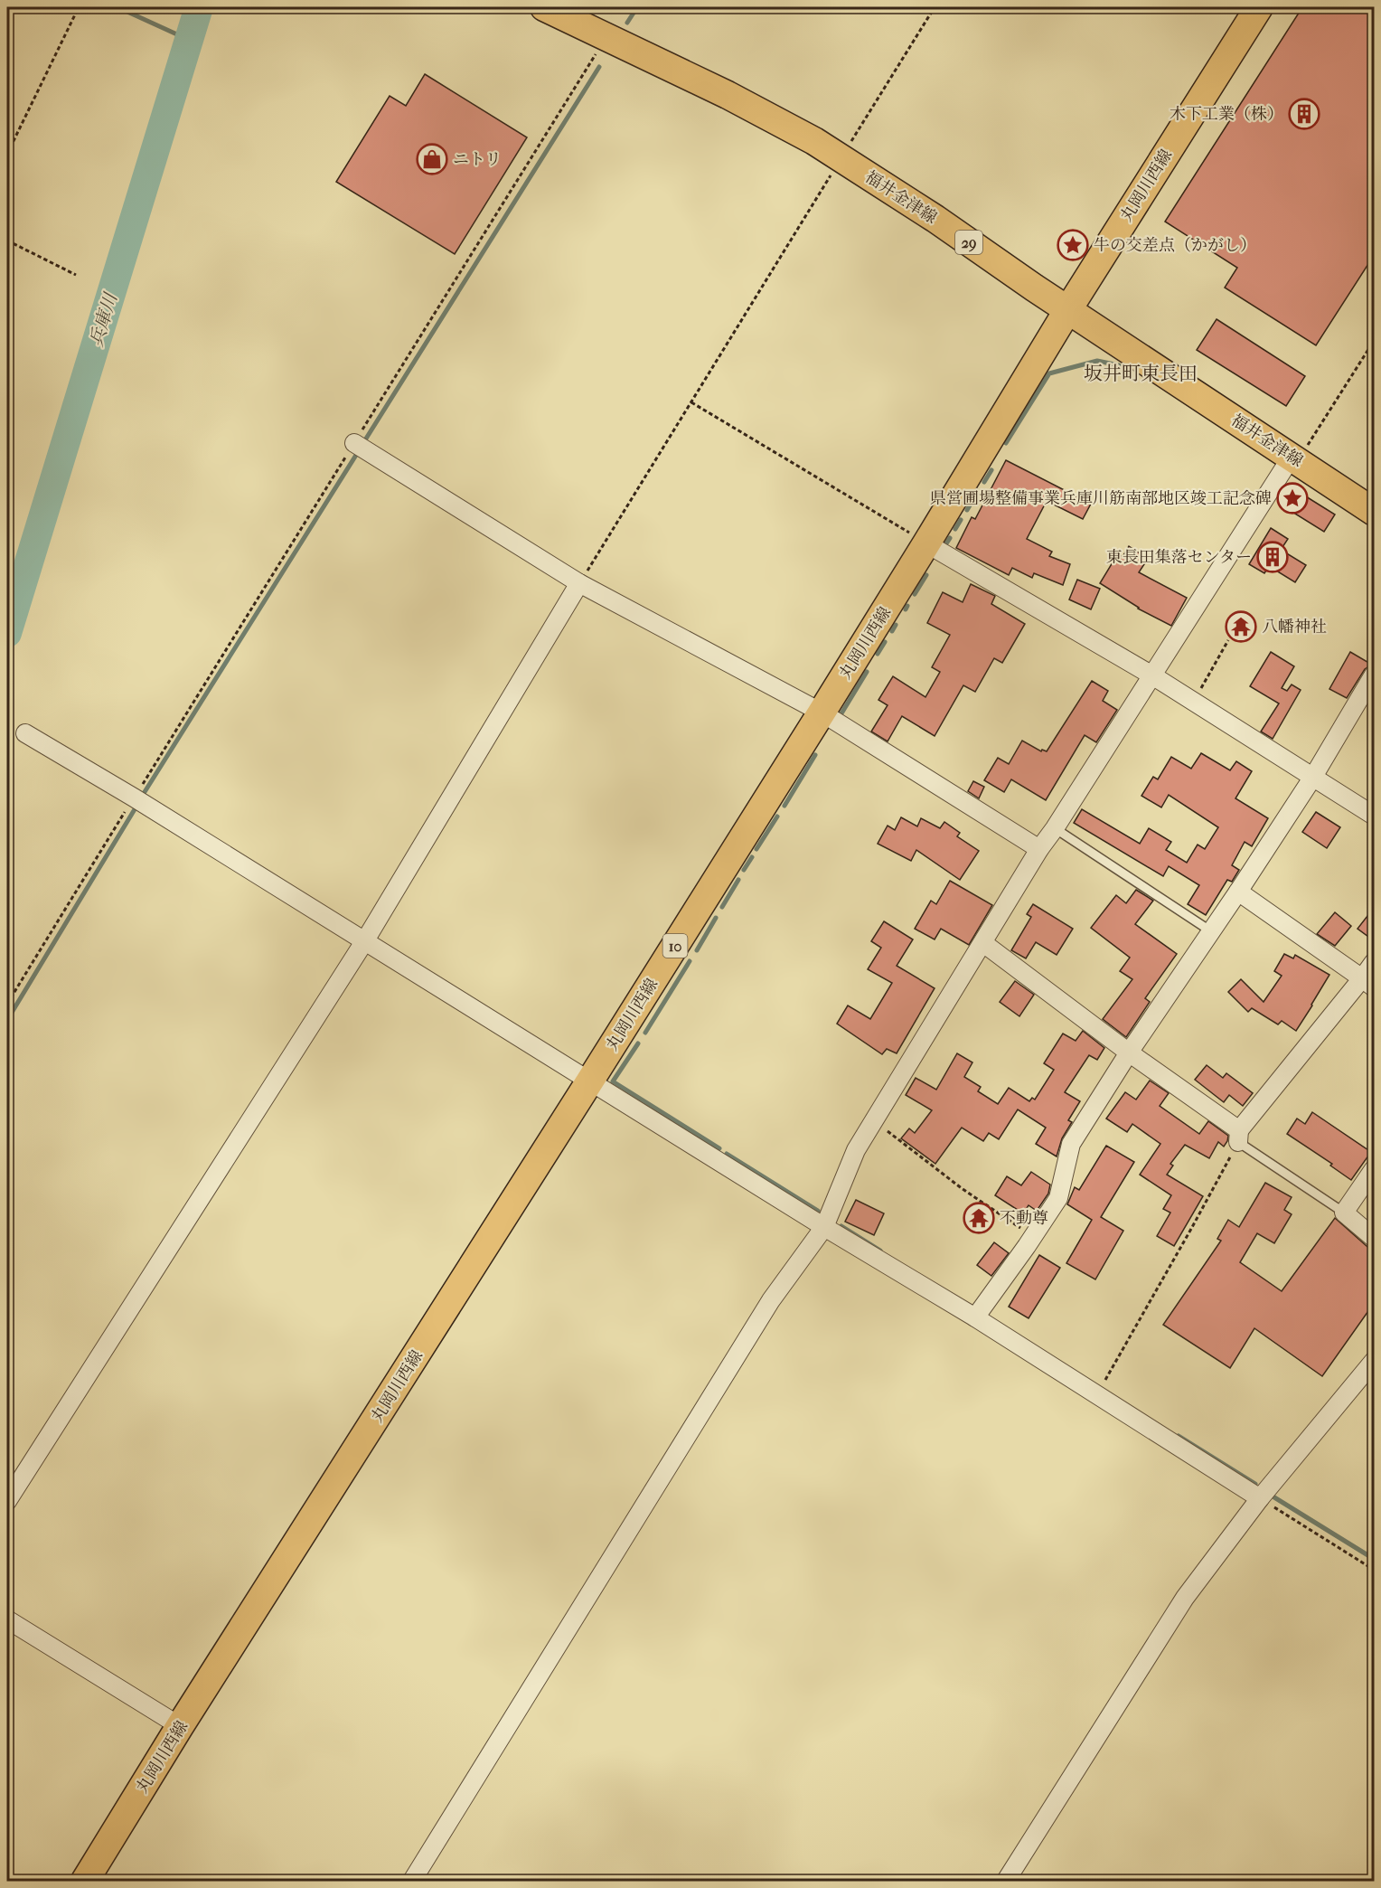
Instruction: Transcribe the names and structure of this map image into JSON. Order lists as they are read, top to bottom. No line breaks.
{"streets":{"main road":["丸岡川西線","福井金津線","29","10"]},"crossings":[["丸岡川西線","福井金津線"]],"districts":["坂井町東長田"],"water":["兵庫川"],"places":{"building":["木下工業（株）","東長田集落センター"],"shop":["ニトリ"],"place":["牛の交差点（かがし）","県営圃場整備事業兵庫川筋南部地区竣工記念碑"],"temple":["八幡神社","不動尊"]}}
